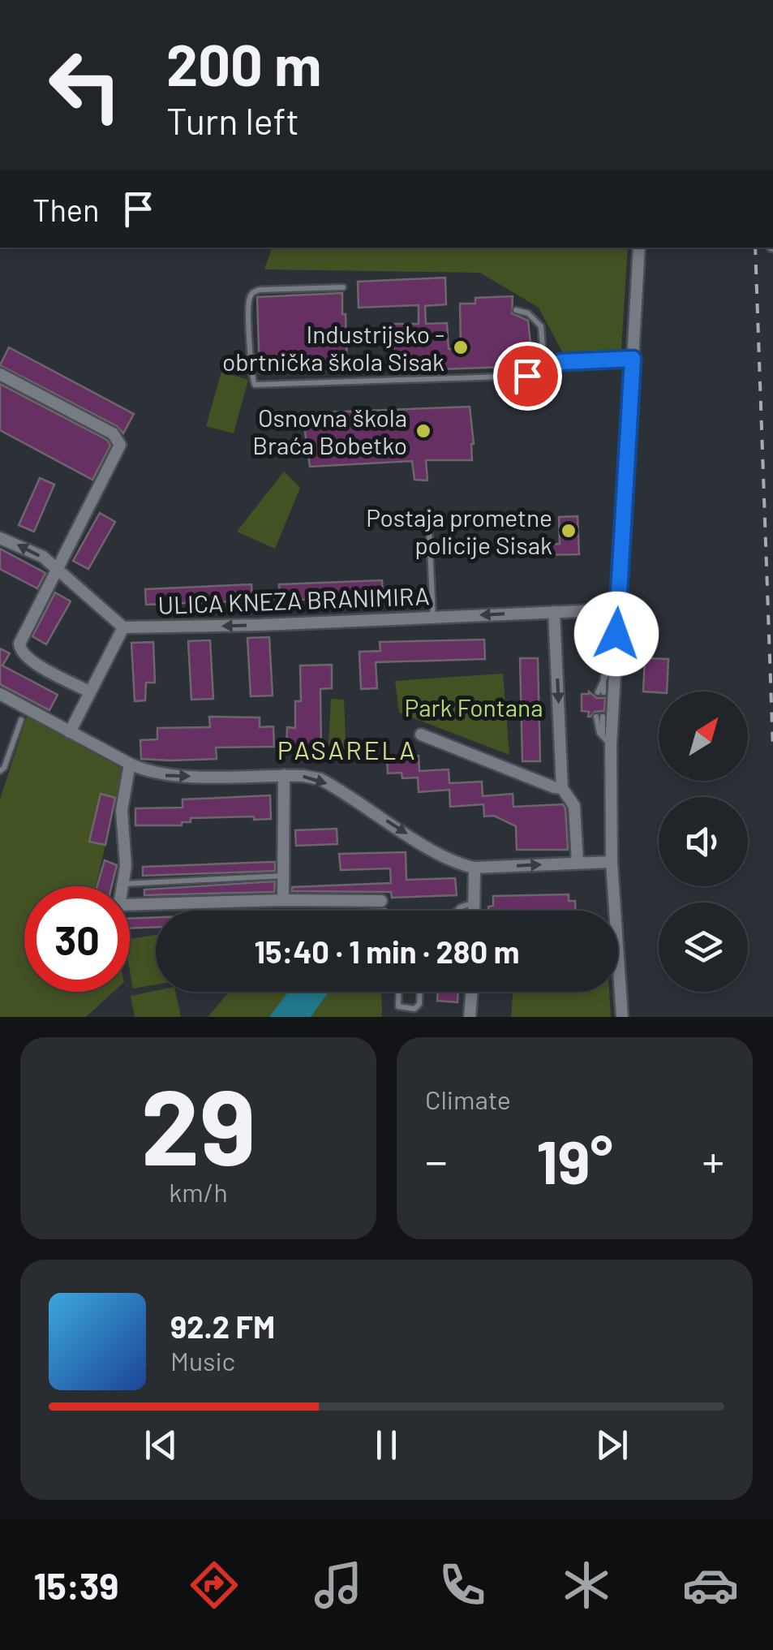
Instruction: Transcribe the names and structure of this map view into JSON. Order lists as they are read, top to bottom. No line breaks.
{"streets":{"street":["ULICA KNEZA BRANIMIRA"]},"one_way":["ULICA KNEZA BRANIMIRA"],"districts":["PASARELA"],"parks":["Park Fontana"],"places":["Industrijsko - obrtnička škola Sisak","Osnovna škola Braća Bobetko","Postaja prometne policije Sisak"],"north":"top right","page":{"turn":["200 m","Turn left"],"then":"Then","limit":"30","trip":"15:40 · 1 min · 280 m","tile":[["29","km/h"],"Climate"],"heat":["−","19°","+"],"song":["92.2 FM","Music"],"tabs":"15:39"}}
